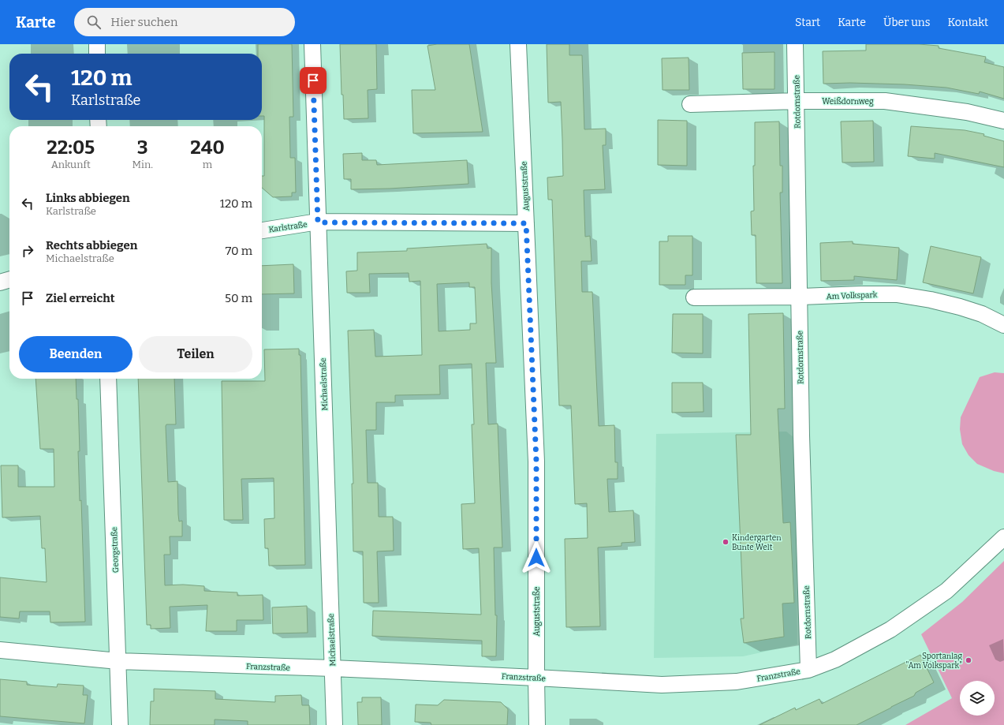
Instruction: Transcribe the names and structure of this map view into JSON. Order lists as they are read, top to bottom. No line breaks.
{"streets":{"street":["Weißdornweg","Rotdornstraße","Auguststraße","Karlstraße","Am Volkspark","Michaelstraße","Georgstraße","Franzstraße"]},"crossings":[["Weißdornweg","Rotdornstraße"],["Rotdornstraße","Am Volkspark"],["Rotdornstraße","Franzstraße"],["Auguststraße","Karlstraße"],["Auguststraße","Franzstraße"],["Karlstraße","Michaelstraße"],["Michaelstraße","Franzstraße"],["Georgstraße","Franzstraße"]],"places":["Kindergarten Bunte Welt","Sportanlag \"Am Volkspark\""],"page":{"header":"Karte","search":"Hier suchen","nav":["Start","Karte","Über uns","Kontakt"],"turn":["120 m","Karlstraße"],"eta":["22:05","Ankunft","3","Min.","240","m"],"list":[{"name":"Links abbiegen","note":"Karlstraße","value":"120 m"},{"name":"Rechts abbiegen","note":"Michaelstraße","value":"70 m"},{"name":"Ziel erreicht","value":"50 m"}],"buttons":["Beenden","Teilen"]}}
